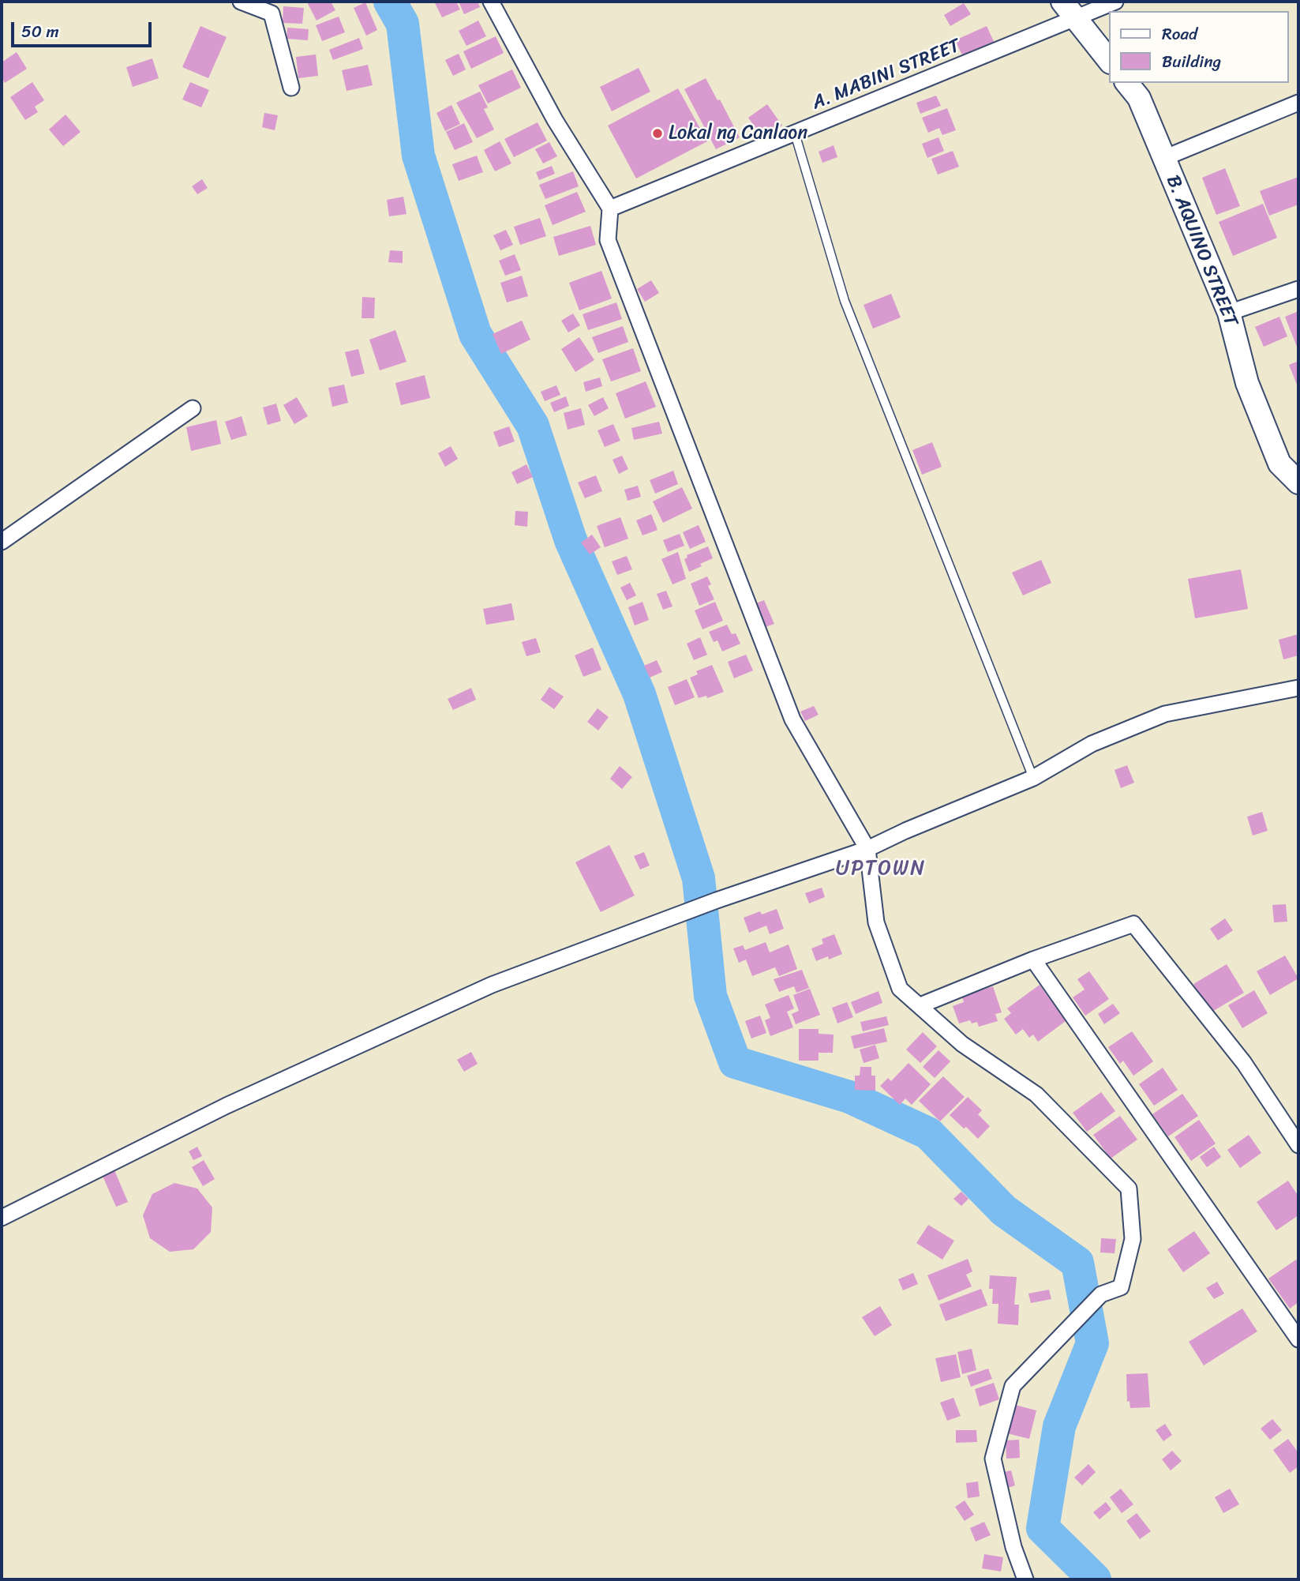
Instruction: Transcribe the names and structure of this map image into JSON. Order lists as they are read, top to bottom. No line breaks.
{"streets":{"street":["A. MABINI STREET","B. AQUINO STREET"]},"districts":["UPTOWN"],"places":["Lokal ng Canlaon"],"legend":["Road","Building"],"scale_bar":"50 m"}
